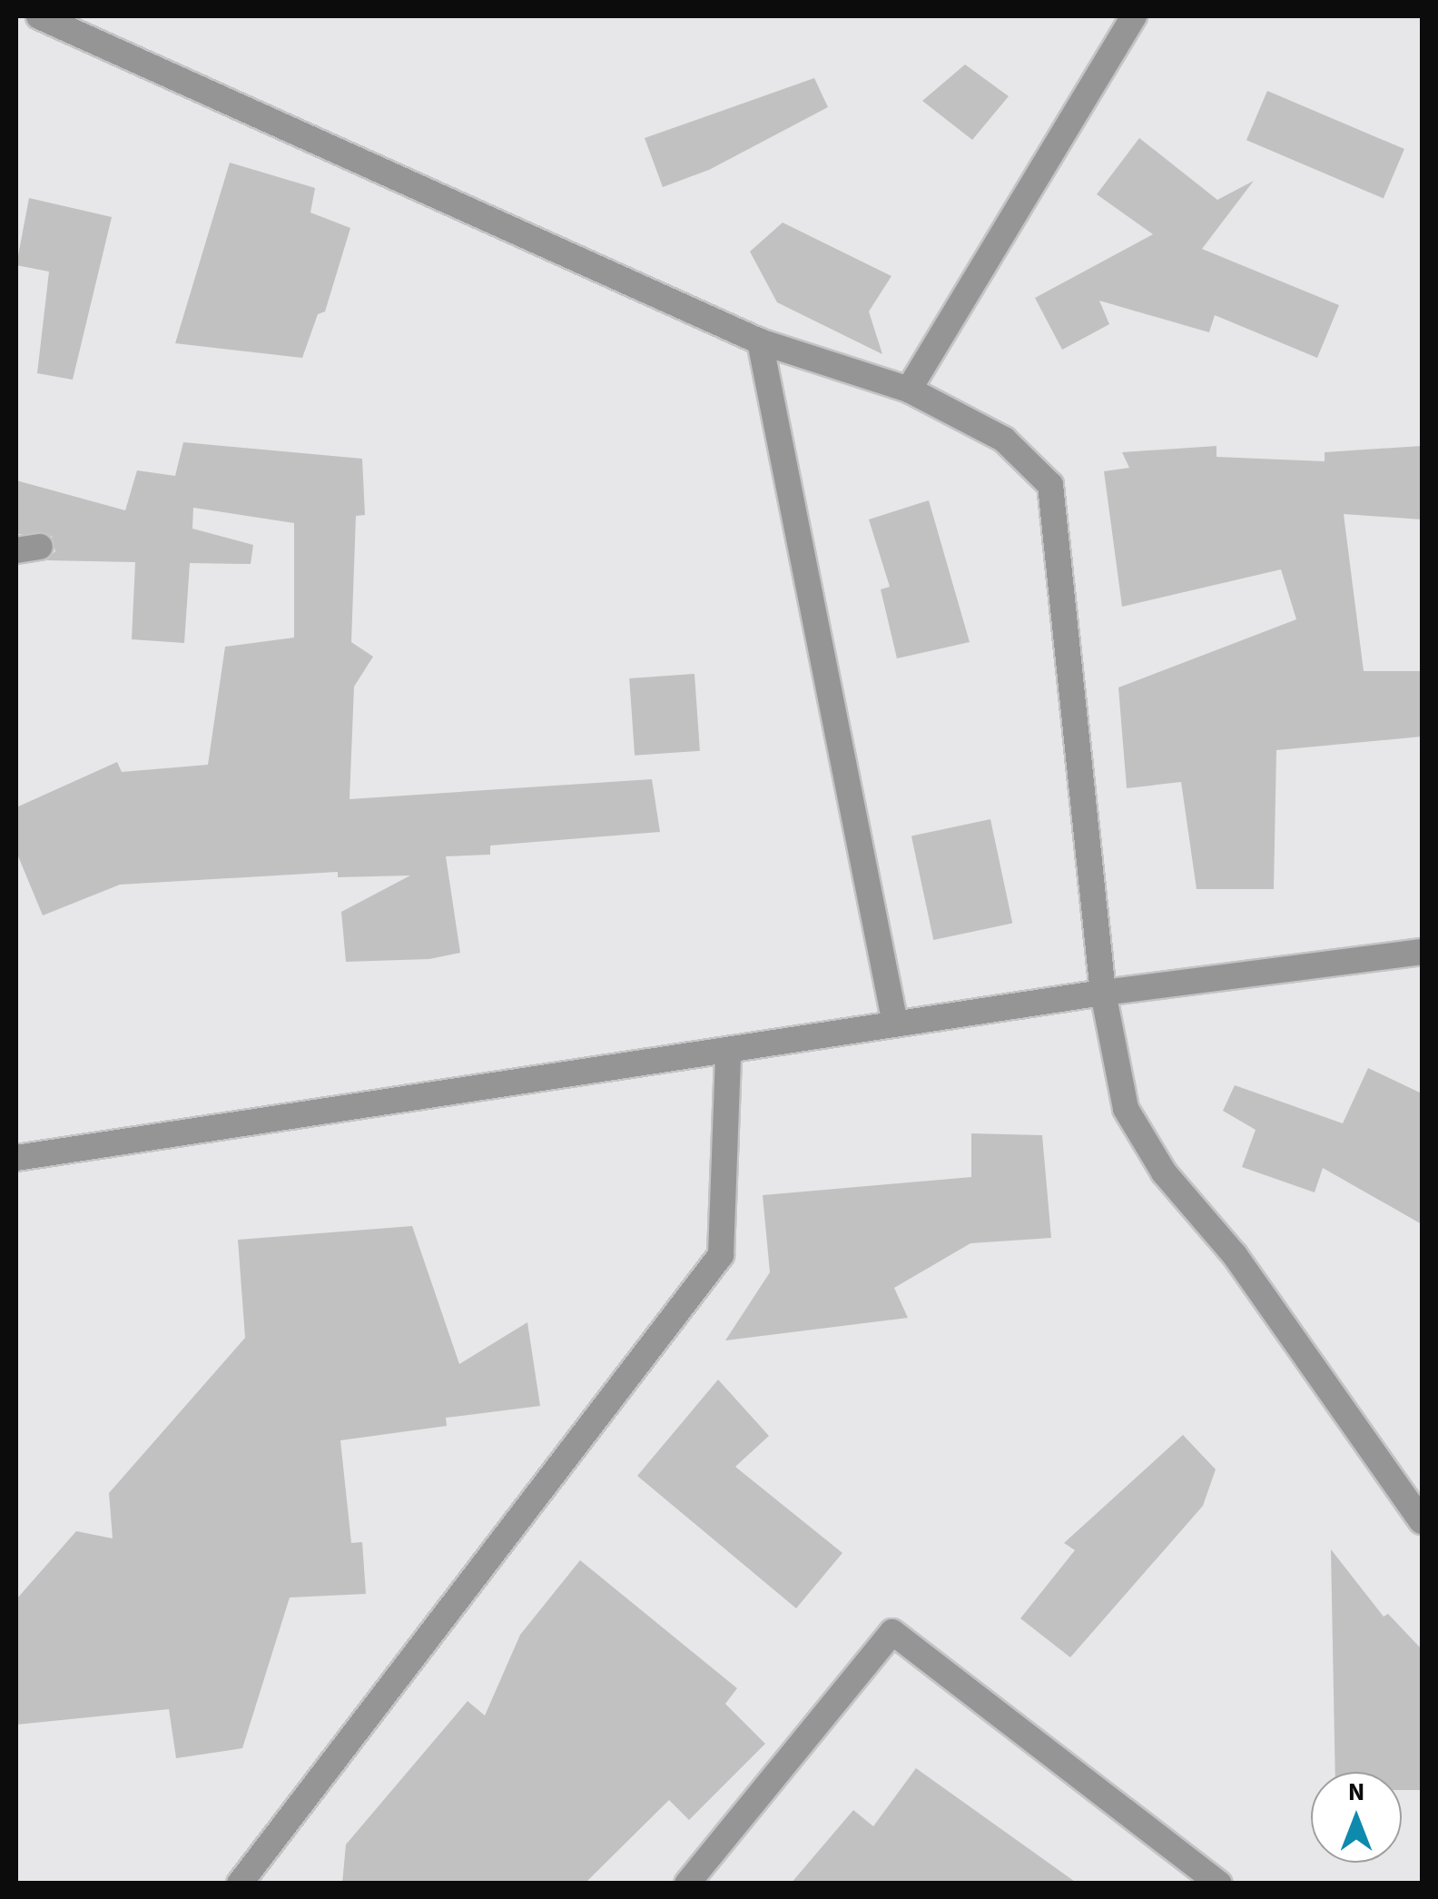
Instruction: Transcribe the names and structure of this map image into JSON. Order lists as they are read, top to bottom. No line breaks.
{"north":"top"}
